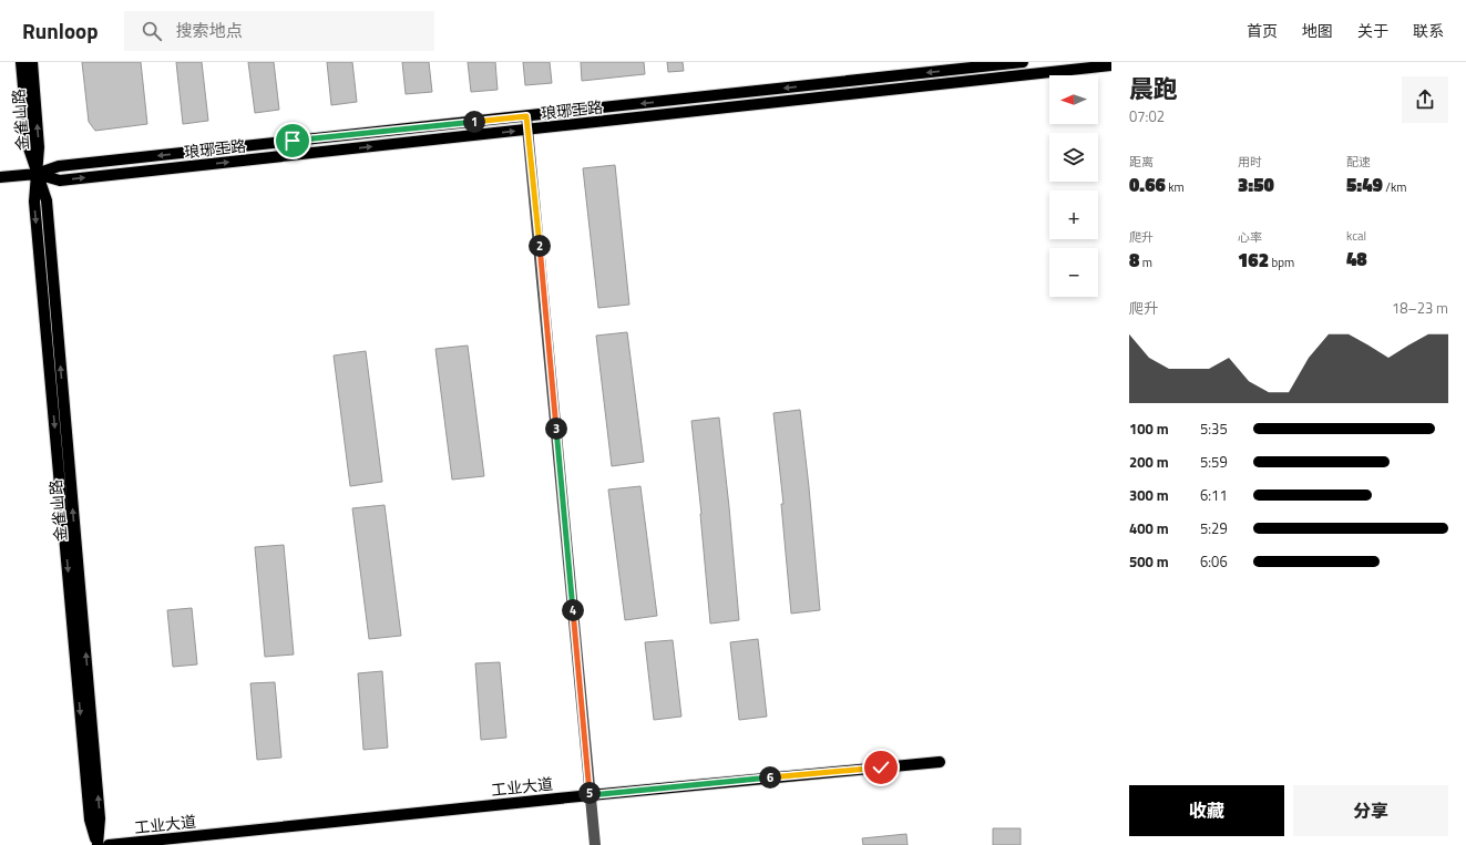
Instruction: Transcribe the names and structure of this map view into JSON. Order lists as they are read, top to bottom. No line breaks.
{"streets":{"main road":["琅琊王路","金雀山路","工业大道"]},"crossings":[["琅琊王路","金雀山路"]],"north":"left","page":{"header":"Runloop","search":"搜索地点","nav":["首页","地图","关于","联系"],"heading":["晨跑","07:02"],"map_buttons":["+","−"],"pins":["1","2","3","4","6","5"],"stats":[["距离","0.66 km"],["用时","3:50"],["配速","5:49 /km"],["爬升","8 m"],["心率","162 bpm"],["kcal","48"]],"chart":["爬升","18–23 m"],"list":[{"name":"100 m","note":"5:35"},{"name":"200 m","note":"5:59"},{"name":"300 m","note":"6:11"},{"name":"400 m","note":"5:29"},{"name":"500 m","note":"6:06"}],"buttons":["收藏","分享"]}}
